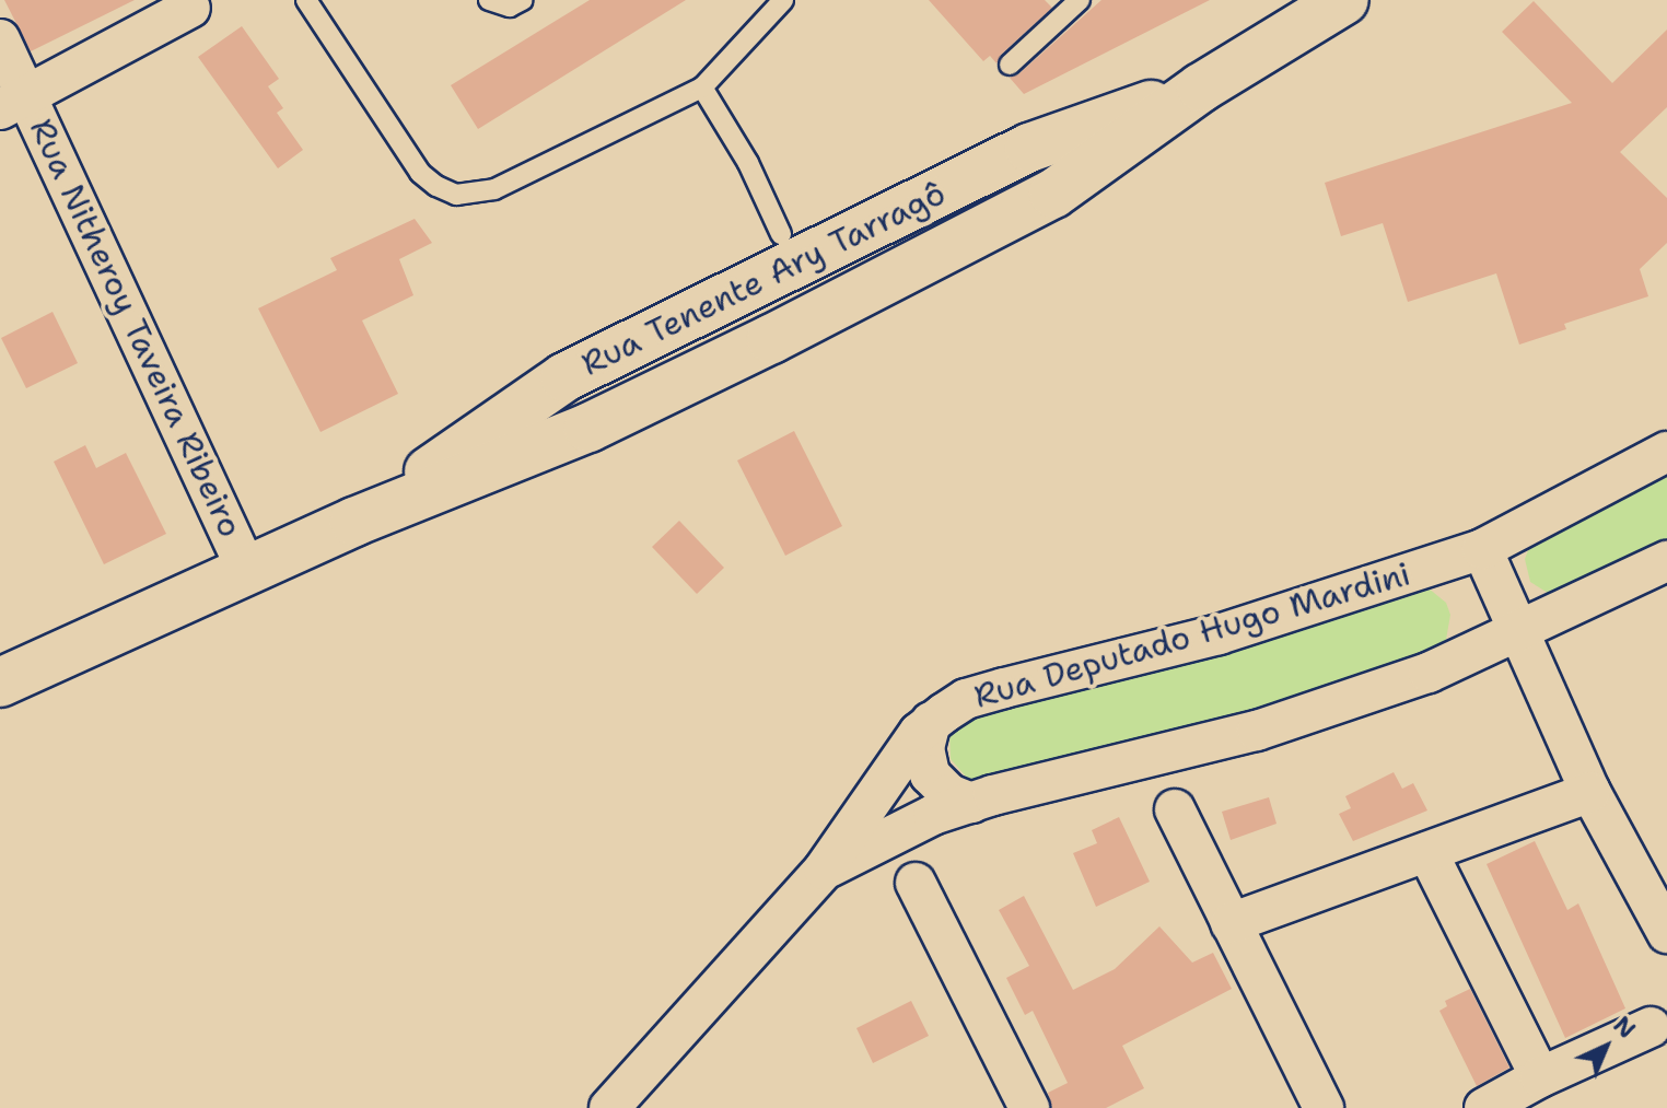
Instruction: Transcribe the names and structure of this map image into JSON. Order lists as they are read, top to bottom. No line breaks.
{"streets":{"main road":["Rua Tenente Ary Tarragô"],"street":["Rua Nitheroy Taveira Ribeiro","Rua Deputado Hugo Mardini"]},"crossings":[["Rua Tenente Ary Tarragô","Rua Nitheroy Taveira Ribeiro"]],"north":"top right"}
